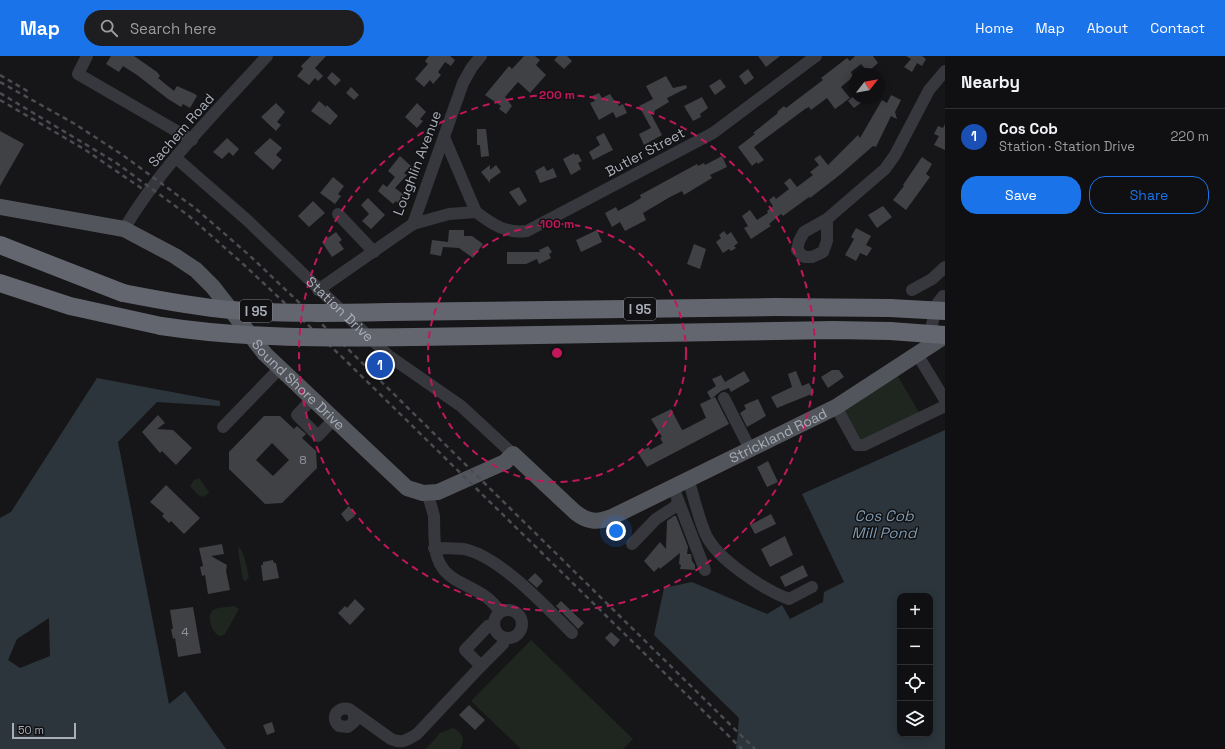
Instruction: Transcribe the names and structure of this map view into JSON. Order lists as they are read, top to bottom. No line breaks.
{"streets":{"highway":["I 95"],"main road":["Station Drive","Sound Shore Drive","Strickland Road"],"street":["Sachem Road","Butler Street","Loughlin Avenue"]},"crossings":[["Sachem Road","Station Drive"],["Sachem Road","Sound Shore Drive"],["Loughlin Avenue","Station Drive"],["Station Drive","Strickland Road"],["I 95","Strickland Road"]],"water":["Cos Cob Mill Pond"],"house_numbers":["8","4"],"scale_bar":"50 m","north":"top right","page":{"header":"Map","search":"Search here","nav":["Home","Map","About","Contact"],"heading":"Nearby","list":[{"mark":"1","name":"Cos Cob","note":"Station · Station Drive","value":"220 m"}],"buttons":["Save","Share"],"pins":"1","map_buttons":["+","−"],"scale":"50 m"},"rings":["200 m","100 m"]}
